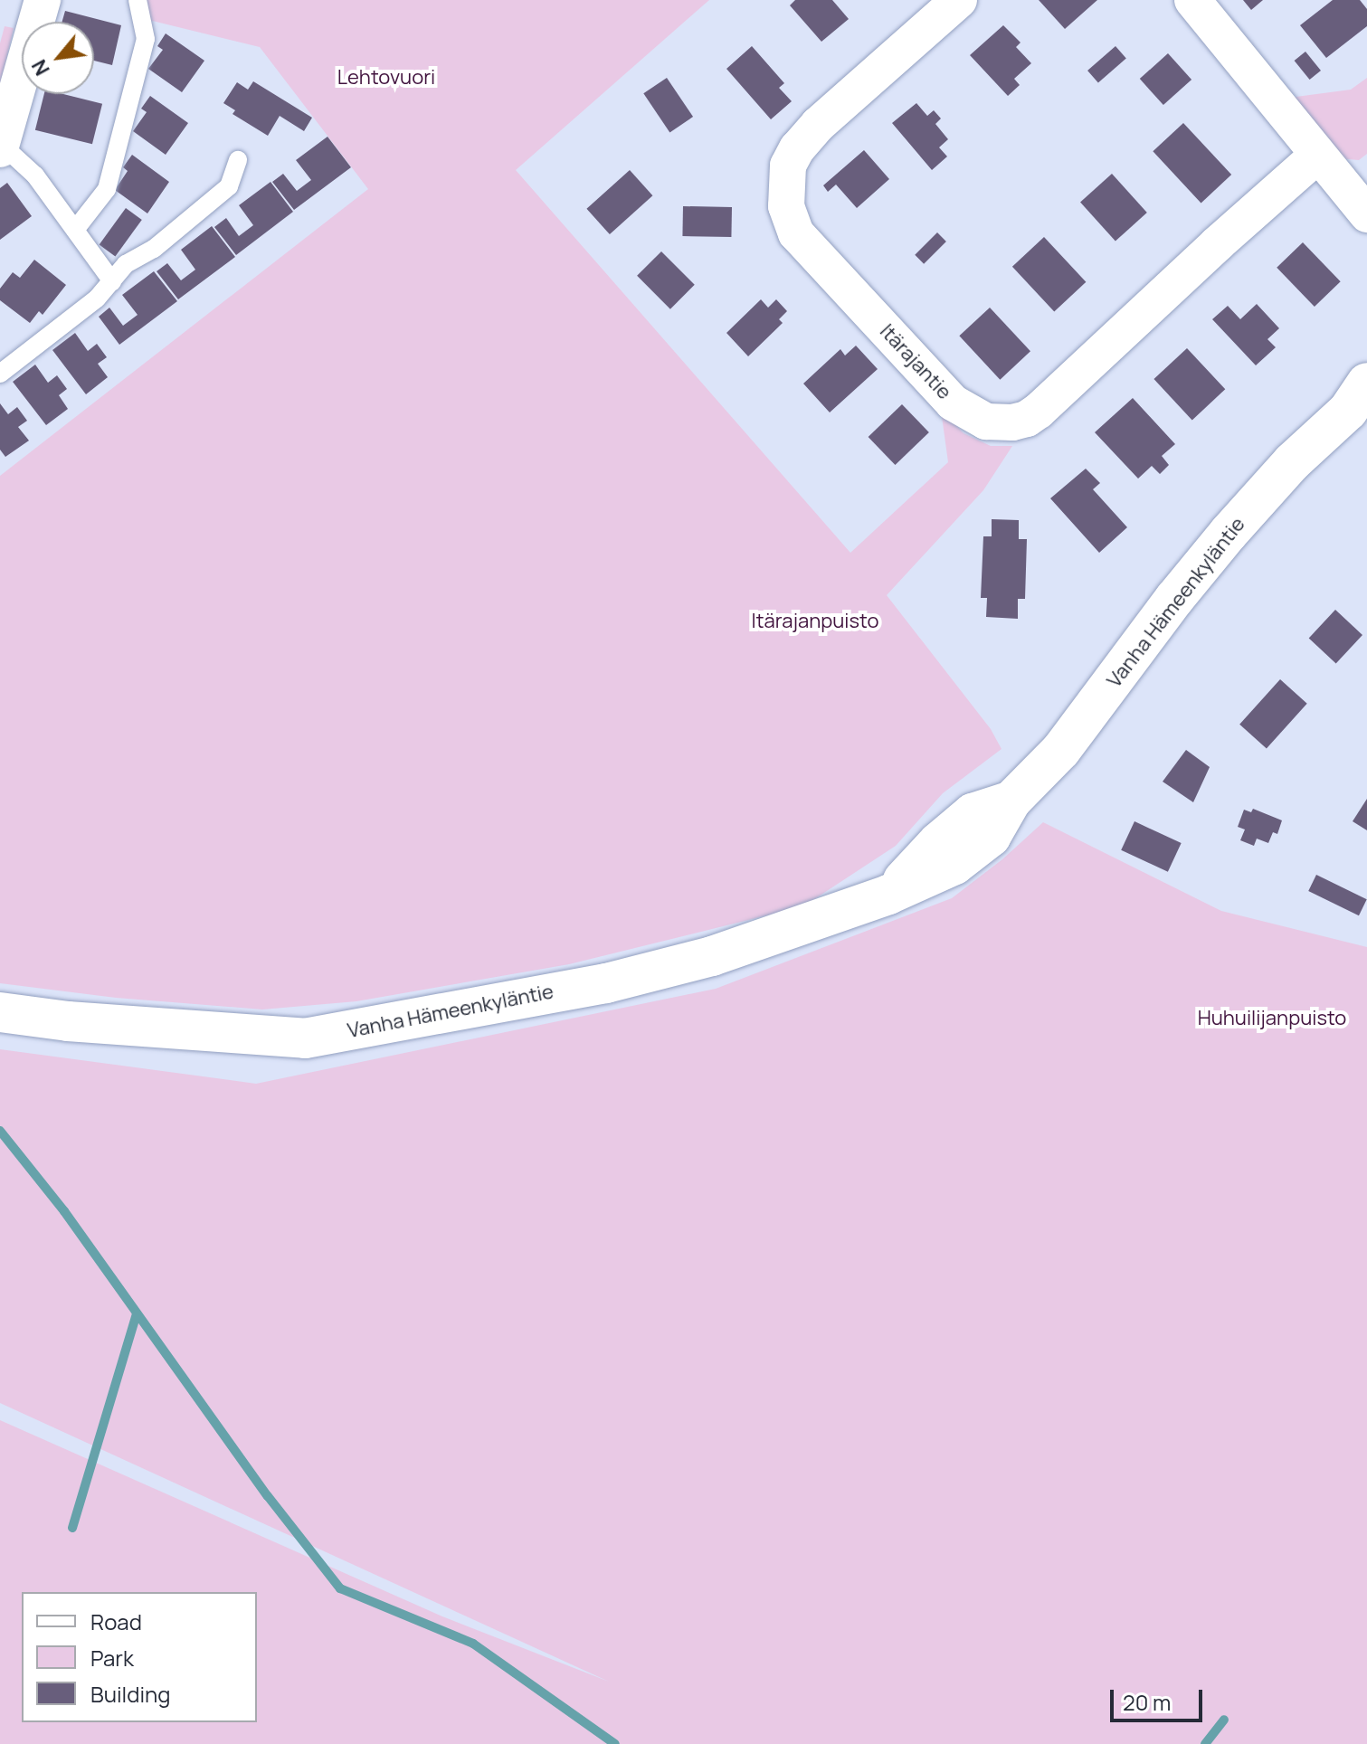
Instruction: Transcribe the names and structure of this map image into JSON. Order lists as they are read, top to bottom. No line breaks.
{"streets":{"street":["Itärajantie","Vanha Hämeenkyläntie"]},"parks":["Lehtovuori","Itärajanpuisto","Huhuilijanpuisto"],"legend":["Road","Park","Building"],"scale_bar":"20 m","north":"bottom left"}
